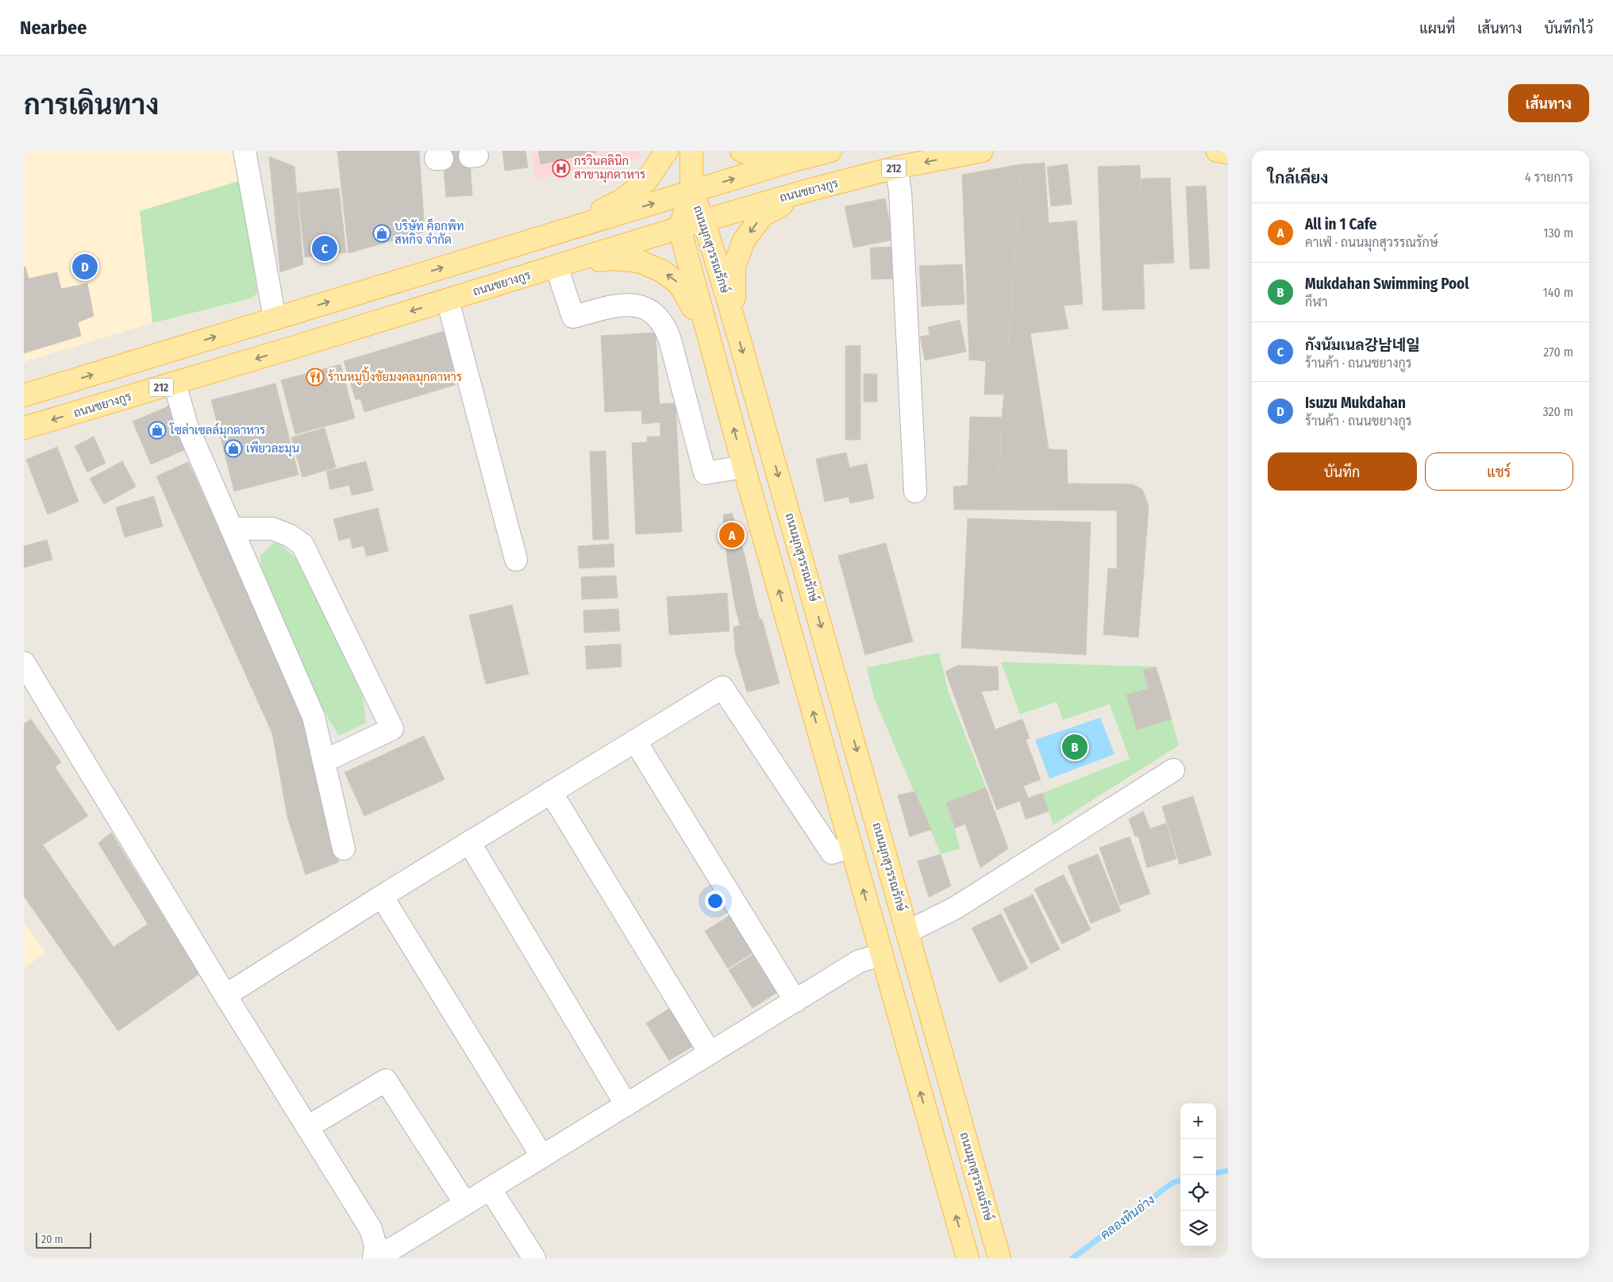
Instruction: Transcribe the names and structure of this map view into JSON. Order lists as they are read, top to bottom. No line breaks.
{"streets":{"main road":["212","ถนนชยางกูร","ถนนมุกสุวรรณรักษ์"]},"crossings":[["ถนนชยางกูร","ถนนมุกสุวรรณรักษ์"]],"water":["คลองหินอ่าง"],"places":{"hospital":["กรวินคลินิก สาขามุกดาหาร"],"shop":["บริษัท ค็อกพิท สหกิจ จำกัด","โซล่าเซลล์มุกดาหาร","เพียวละมุน"],"restaurant":["ร้านหมูปิ้งชัยมงคลมุกดาหาร"]},"scale_bar":"20 m","page":{"header":"Nearbee","nav":["แผนที่","เส้นทาง","บันทึกไว้"],"buttons":["เส้นทาง",["บันทึก","แชร์"]],"title":"การเดินทาง","heading":["ใกล้เคียง","4 รายการ"],"list":[{"mark":"A","name":"All in 1 Cafe","note":"คาเฟ่ · ถนนมุกสุวรรณรักษ์","value":"130 m"},{"mark":"B","name":"Mukdahan Swimming Pool","note":"กีฬา","value":"140 m"},{"mark":"C","name":"กังนัมเนล강남네일","note":"ร้านค้า · ถนนชยางกูร","value":"270 m"},{"mark":"D","name":"Isuzu Mukdahan","note":"ร้านค้า · ถนนชยางกูร","value":"320 m"}],"pins":["C","D","A","B"],"map_buttons":["+","−"],"scale":"20 m"}}
